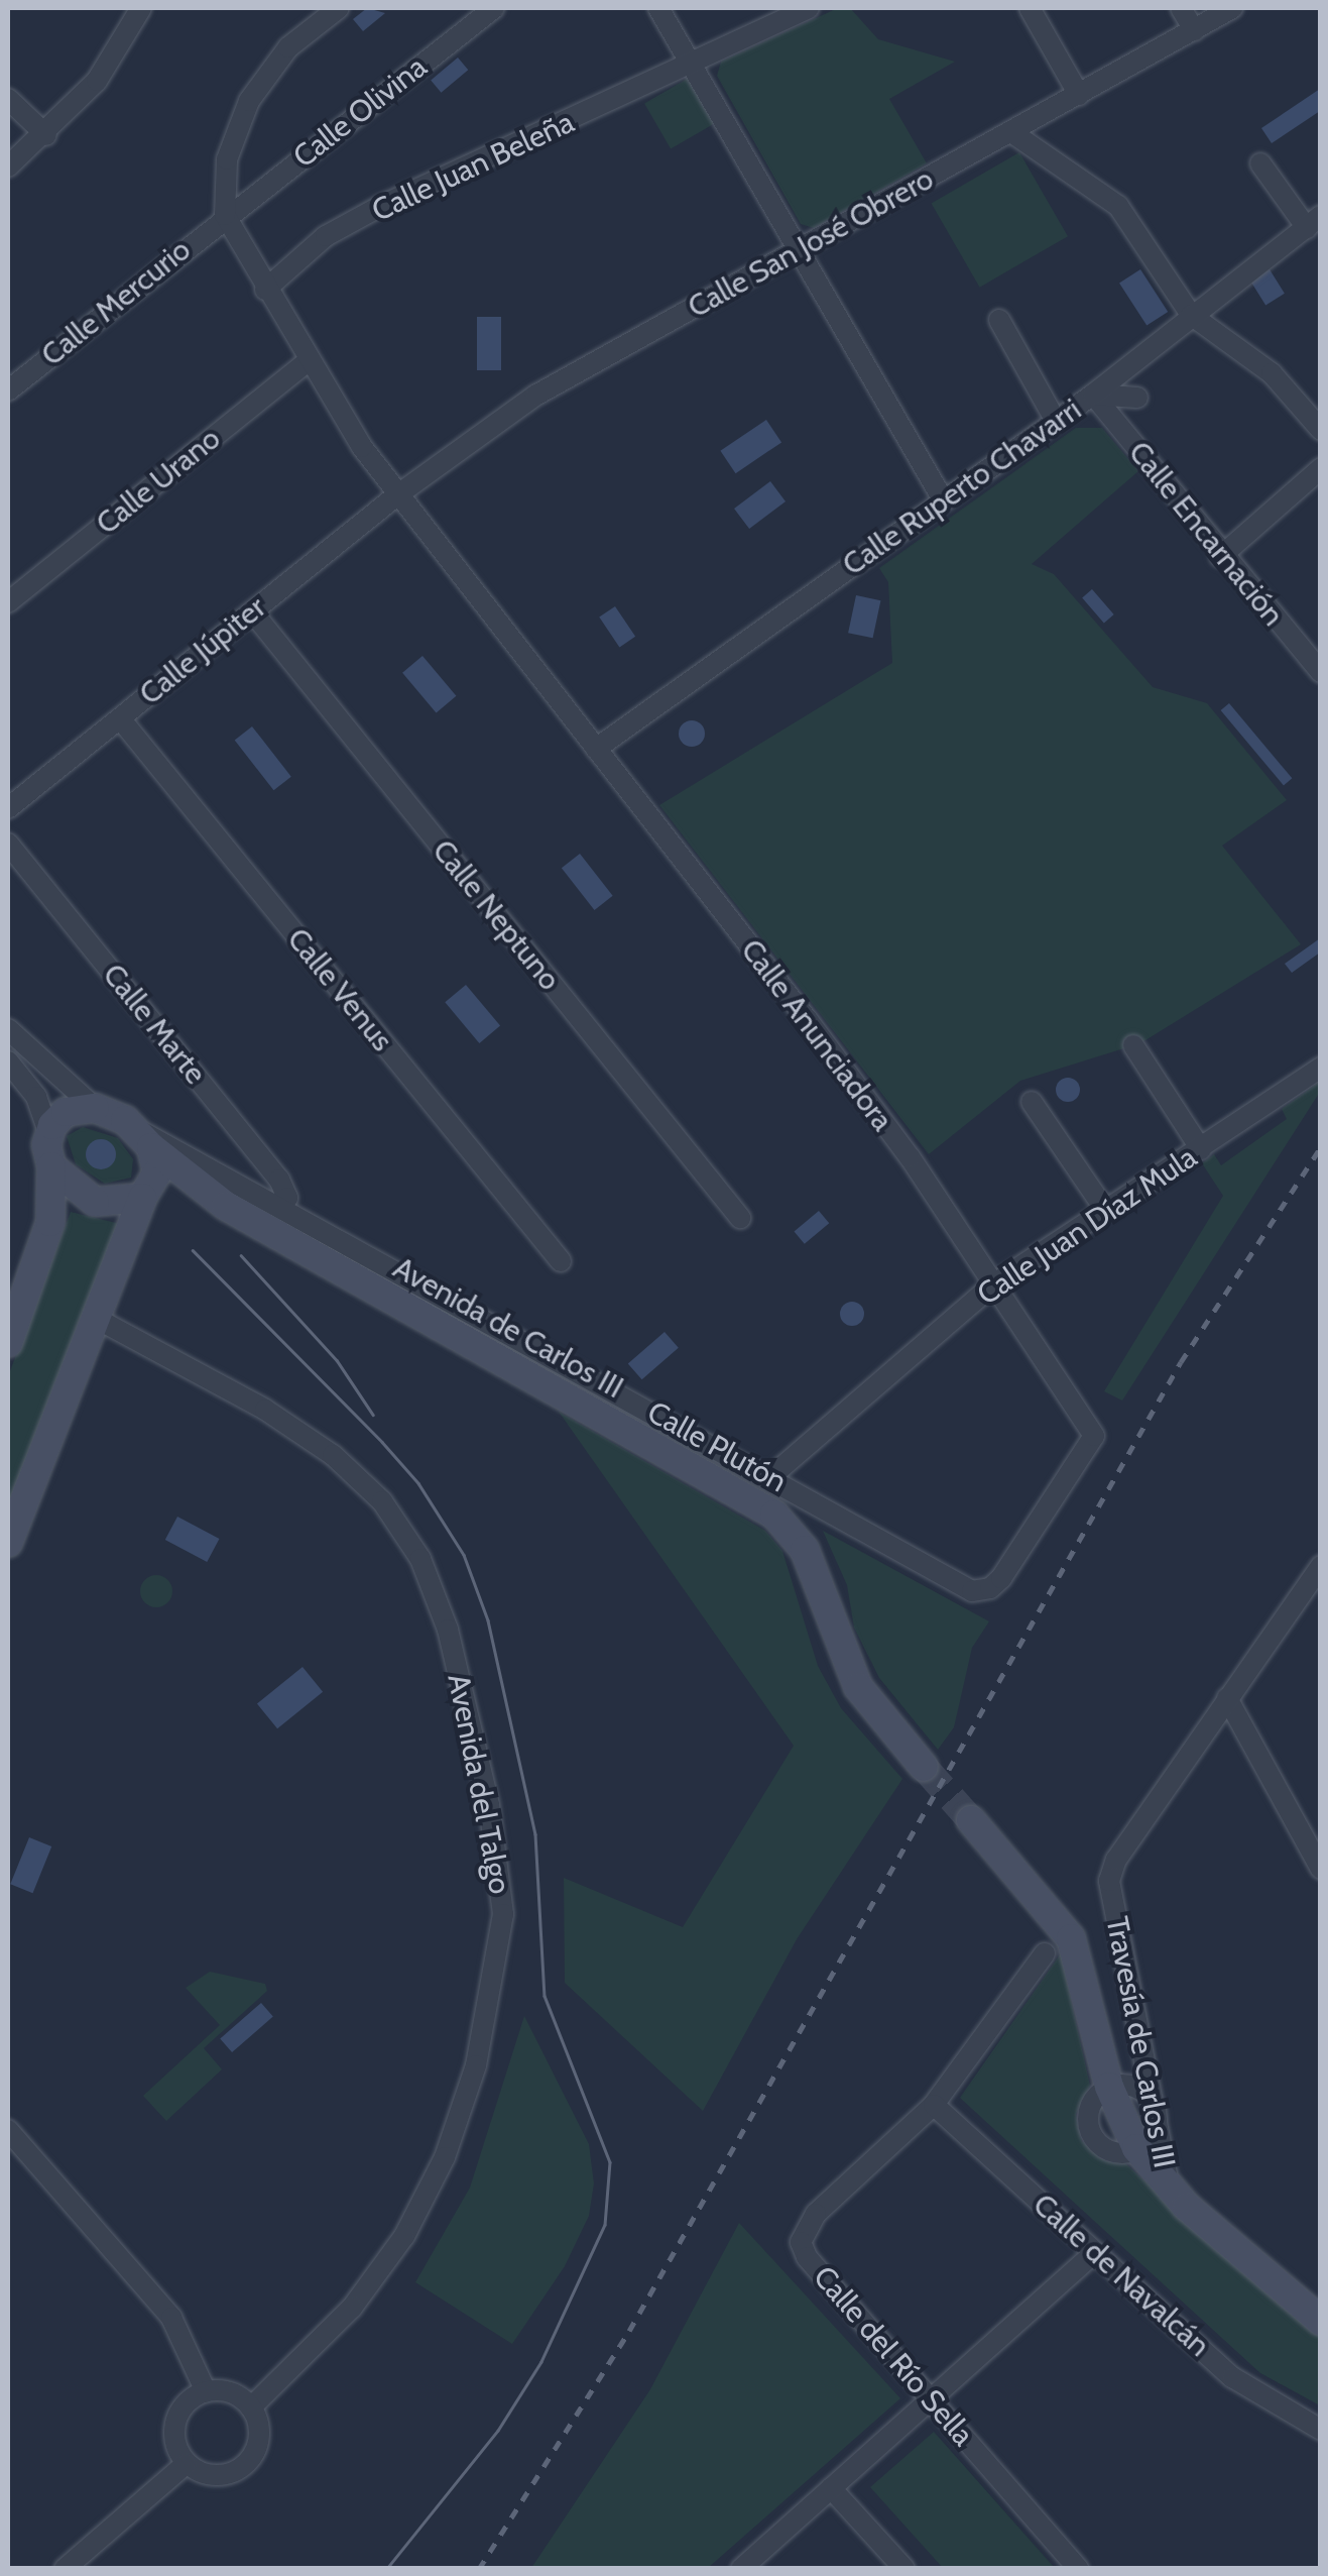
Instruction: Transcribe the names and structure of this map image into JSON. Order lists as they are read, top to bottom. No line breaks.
{"streets":{"street":["Calle Olivina","Calle Juan Beleña","Calle San José Obrero","Calle Mercurio","Calle Urano","Calle Ruperto Chavarri","Calle Encarnación","Calle Júpiter","Calle Neptuno","Calle Venus","Calle Marte","Calle Anunciadora","Calle Juan Díaz Mula","Avenida de Carlos III","Calle Plutón","Avenida del Talgo","Travesía de Carlos III","Calle de Navalcán","Calle del Río Sella"]},"crossings":[["Calle Olivina","Calle Mercurio"],["Calle Olivina","Calle Anunciadora"],["Calle Juan Beleña","Calle Anunciadora"],["Calle San José Obrero","Calle Júpiter"],["Calle San José Obrero","Calle Anunciadora"],["Calle Mercurio","Calle Anunciadora"],["Calle Urano","Calle Anunciadora"],["Calle Ruperto Chavarri","Calle Encarnación"],["Calle Ruperto Chavarri","Calle Anunciadora"],["Calle Júpiter","Calle Neptuno"],["Calle Júpiter","Calle Venus"],["Calle Júpiter","Calle Anunciadora"],["Calle Marte","Calle Plutón"],["Calle Anunciadora","Calle Juan Díaz Mula"],["Calle Anunciadora","Calle Plutón"],["Calle Juan Díaz Mula","Calle Plutón"],["Avenida de Carlos III","Calle Plutón"],["Calle de Navalcán","Calle del Río Sella"]]}
